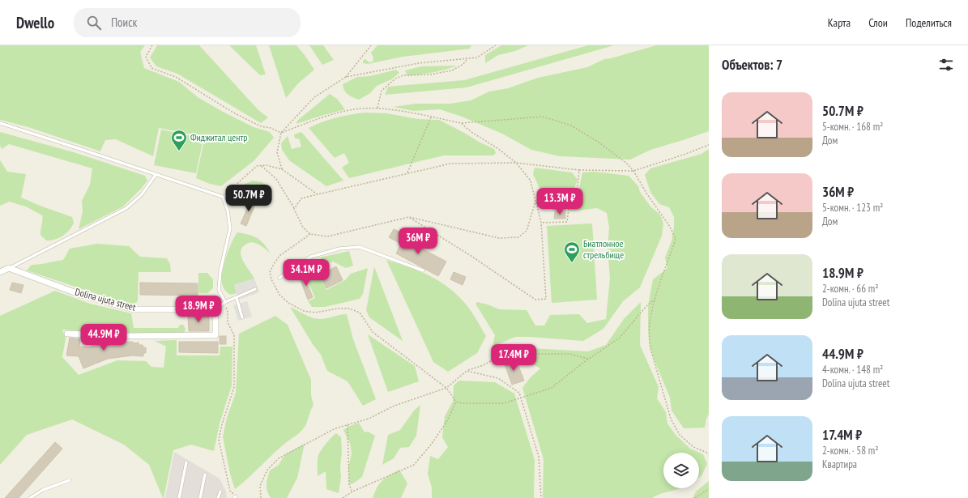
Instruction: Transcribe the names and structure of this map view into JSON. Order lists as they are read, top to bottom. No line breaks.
{"streets":{"street":["Dolina ujuta street"]},"places":{"sports":["Фиджитал центр","Биатлонное стрельбище"]},"page":{"header":"Dwello","search":"Поиск","nav":["Карта","Слои","Поделиться"],"heading":"Объектов: 7","list":[{"name":"50.7M ₽","note":"5-комн. · 168 m² · Дом"},{"name":"36M ₽","note":"5-комн. · 123 m² · Дом"},{"name":"18.9M ₽","note":"2-комн. · 66 m² · Dolina ujuta street"},{"name":"44.9M ₽","note":"4-комн. · 148 m² · Dolina ujuta street"},{"name":"17.4M ₽","note":"2-комн. · 58 m² · Квартира"}],"price":["50.7M ₽","13.3M ₽","36M ₽","34.1M ₽","18.9M ₽","44.9M ₽","17.4M ₽"]}}
